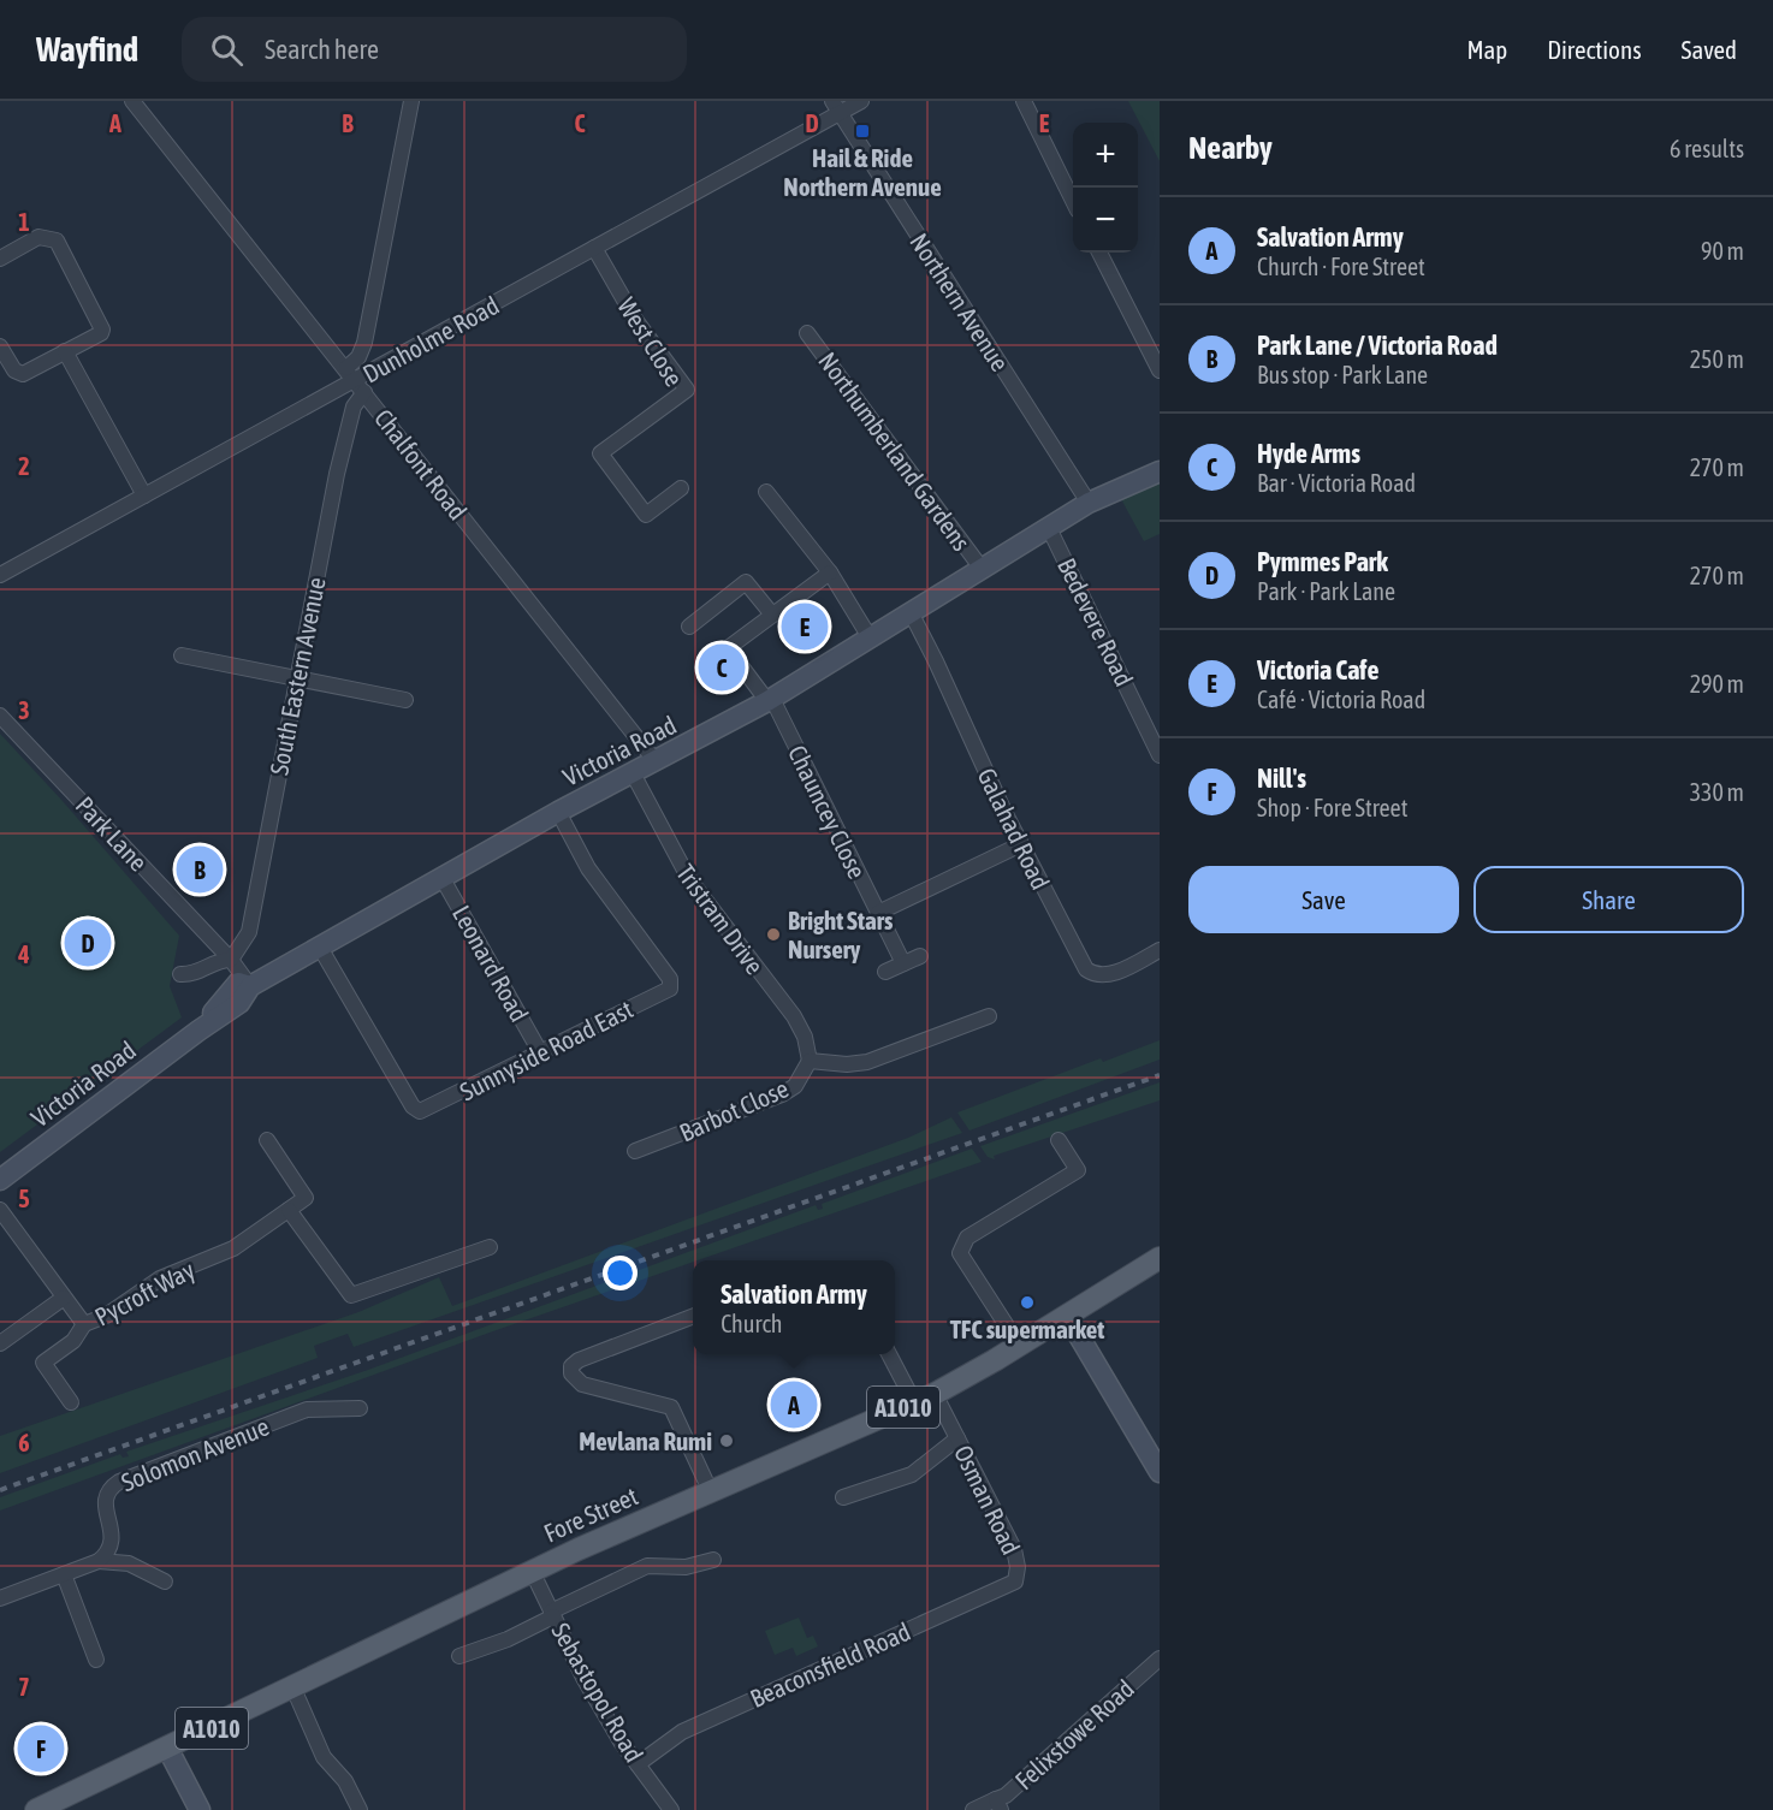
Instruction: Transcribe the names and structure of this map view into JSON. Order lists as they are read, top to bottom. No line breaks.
{"streets":{"main road":["A1010","Fore Street"],"street":["Northern Avenue","Dunholme Road","West Close","Northumberland Gardens","Chalfont Road","Bedevere Road","South Eastern Avenue","Victoria Road","Chauncey Close","Galahad Road","Park Lane","Tristram Drive","Leonard Road","Sunnyside Road East","Barbot Close","Pycroft Way","Solomon Avenue","Osman Road","Beaconsfield Road","Sebastopol Road","Felixstowe Road"]},"crossings":[["Northern Avenue","Dunholme Road"],["Northern Avenue","Victoria Road"],["Dunholme Road","West Close"],["Dunholme Road","Chalfont Road"],["Dunholme Road","South Eastern Avenue"],["Northumberland Gardens","Victoria Road"],["Chalfont Road","South Eastern Avenue"],["Chalfont Road","Victoria Road"],["Bedevere Road","Victoria Road"],["South Eastern Avenue","Park Lane"],["Victoria Road","Chauncey Close"],["Victoria Road","Galahad Road"],["Victoria Road","Park Lane"],["Victoria Road","Tristram Drive"],["Victoria Road","Leonard Road"],["Victoria Road","Sunnyside Road East"],["Tristram Drive","Barbot Close"],["Leonard Road","Sunnyside Road East"],["Osman Road","Fore Street"],["Osman Road","Beaconsfield Road"],["Fore Street","Sebastopol Road"],["Beaconsfield Road","Sebastopol Road"]],"places":{"transit":["Hail & Ride Northern Avenue"],"other":["Bright Stars Nursery","TFC supermarket","Mevlana Rumi"]},"page":{"header":"Wayfind","search":"Search here","nav":["Map","Directions","Saved"],"heading":["Nearby","6 results"],"map_buttons":["+","−"],"list":[{"mark":"A","name":"Salvation Army","note":"Church · Fore Street","value":"90 m"},{"mark":"B","name":"Park Lane / Victoria Road","note":"Bus stop · Park Lane","value":"250 m"},{"mark":"C","name":"Hyde Arms","note":"Bar · Victoria Road","value":"270 m"},{"mark":"D","name":"Pymmes Park","note":"Park · Park Lane","value":"270 m"},{"mark":"E","name":"Victoria Cafe","note":"Café · Victoria Road","value":"290 m"},{"mark":"F","name":"Nill's","note":"Shop · Fore Street","value":"330 m"}],"pins":["E","C","B","D","A","F"],"buttons":["Save","Share"],"popup":["Salvation Army","Church"]},"grid":{"columns":["A","B","C","D","E"],"rows":["1","2","3","4","5","6","7"]}}
